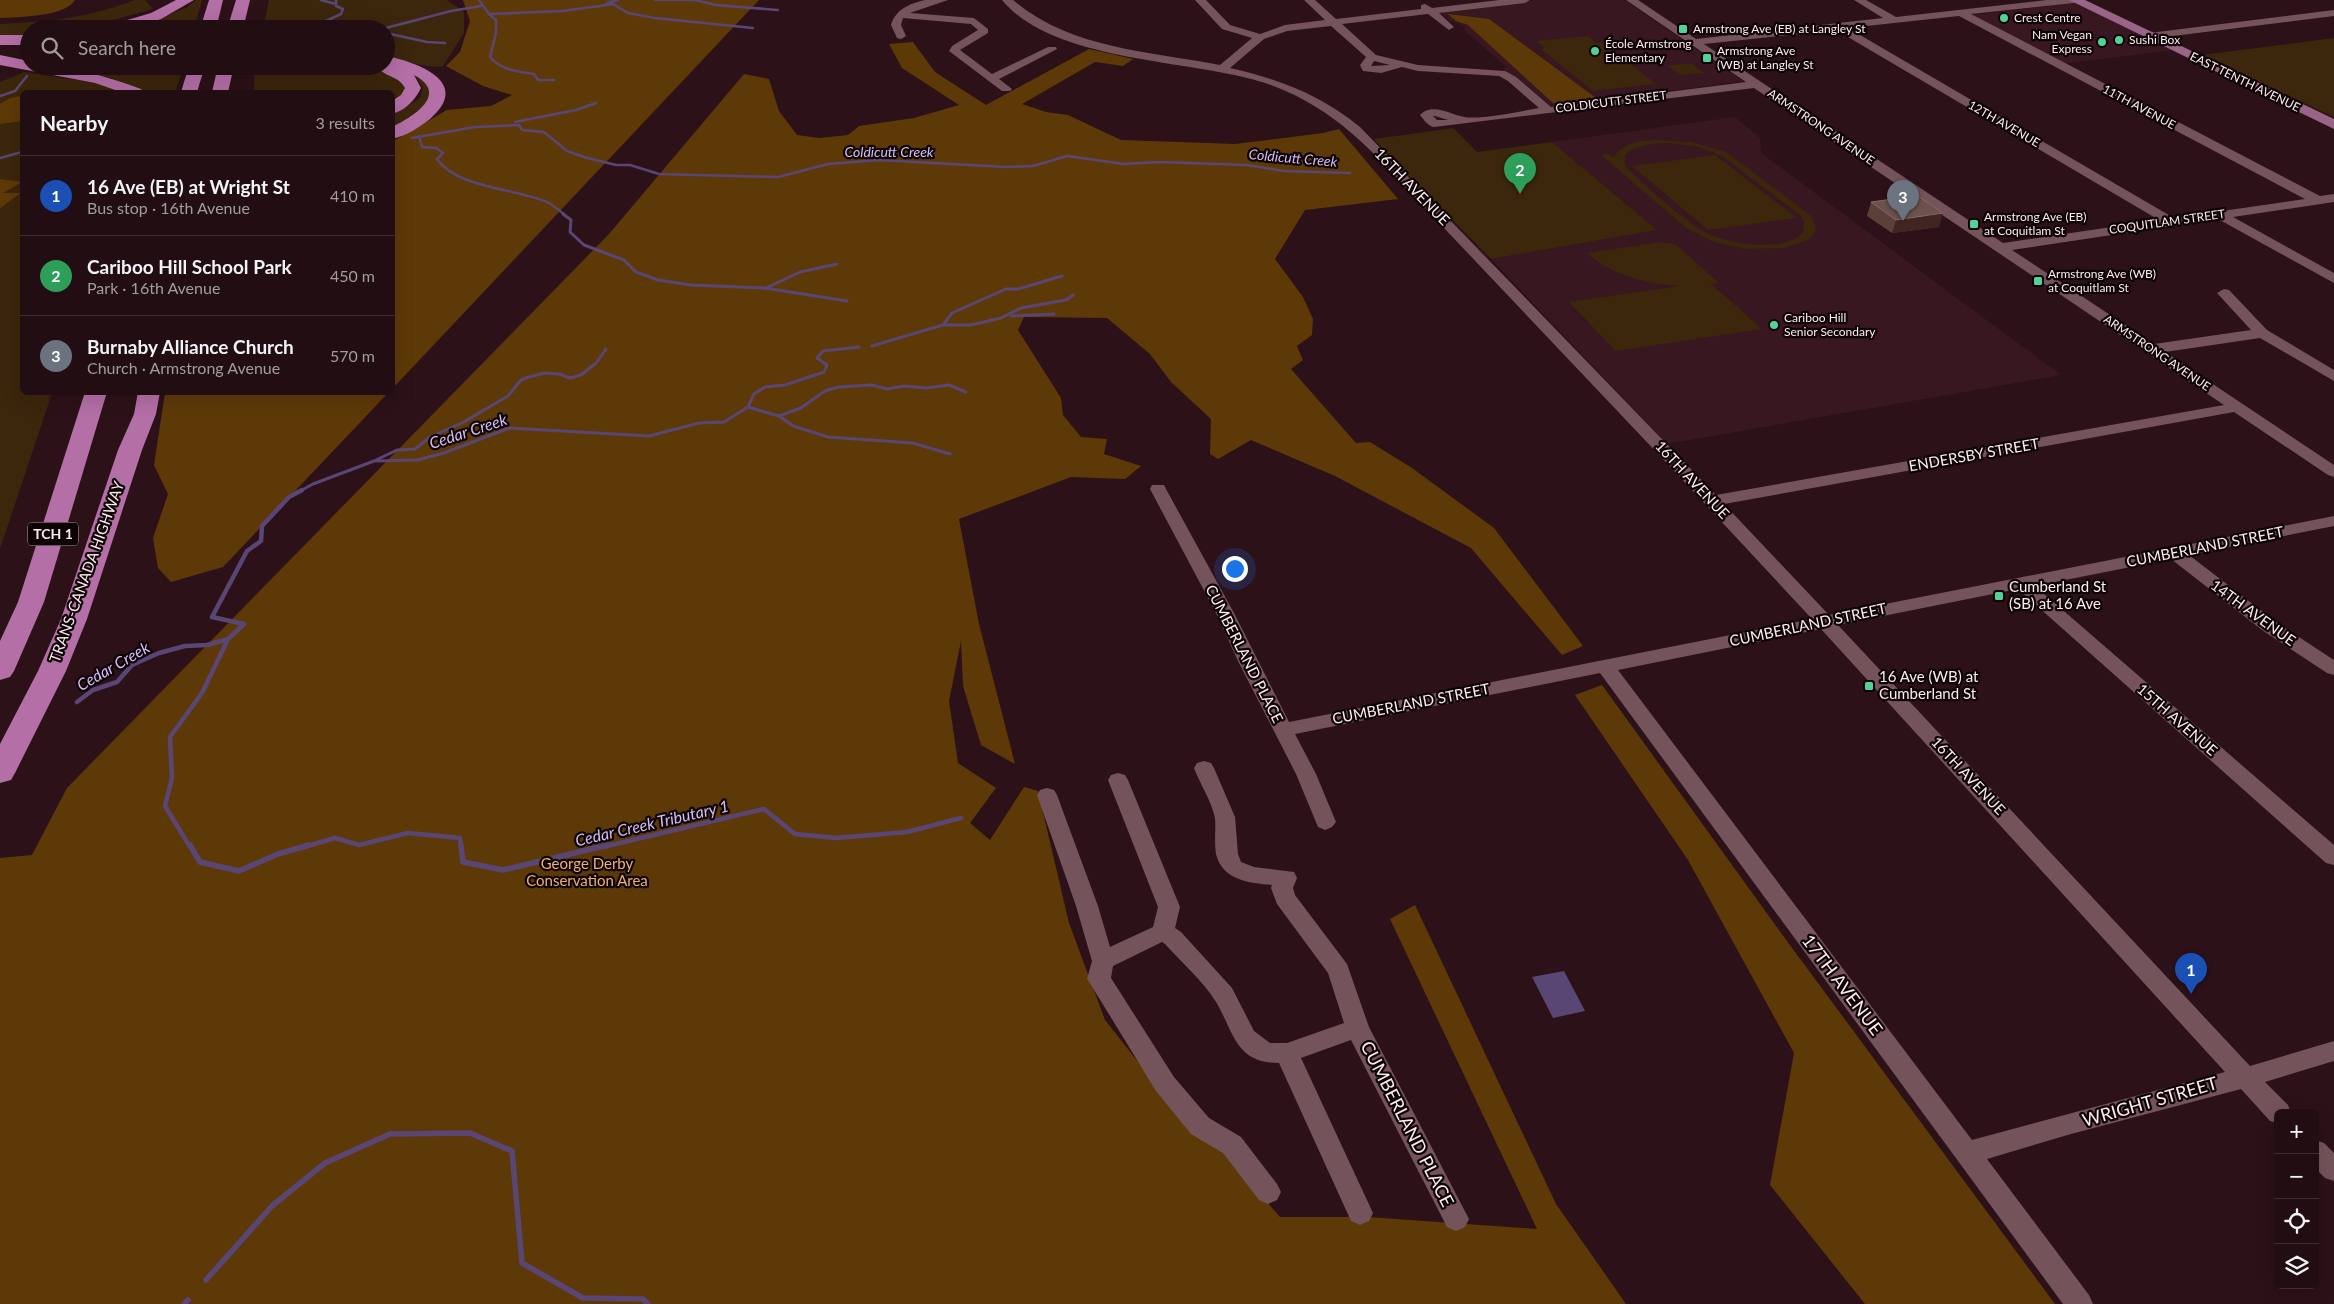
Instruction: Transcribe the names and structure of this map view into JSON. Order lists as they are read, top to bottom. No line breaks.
{"streets":{"highway":["TCH 1","TRANS-CANADA HIGHWAY"],"main road":["EAST TENTH AVENUE"],"street":["COLDICUTT STREET","11TH AVENUE","12TH AVENUE","ARMSTRONG AVENUE","16TH AVENUE","COQUITLAM STREET","ENDERSBY STREET","CUMBERLAND STREET","14TH AVENUE","CUMBERLAND PLACE","15TH AVENUE","17TH AVENUE","WRIGHT STREET"]},"crossings":[["COLDICUTT STREET","ARMSTRONG AVENUE"],["11TH AVENUE","COQUITLAM STREET"],["12TH AVENUE","COQUITLAM STREET"],["ARMSTRONG AVENUE","COQUITLAM STREET"],["ARMSTRONG AVENUE","ENDERSBY STREET"],["16TH AVENUE","ENDERSBY STREET"],["16TH AVENUE","CUMBERLAND STREET"],["16TH AVENUE","WRIGHT STREET"],["CUMBERLAND STREET","14TH AVENUE"],["CUMBERLAND STREET","CUMBERLAND PLACE"],["CUMBERLAND STREET","15TH AVENUE"],["CUMBERLAND STREET","17TH AVENUE"],["17TH AVENUE","WRIGHT STREET"]],"water":["Coldicutt Creek","Cedar Creek","Cedar Creek Tributary 1"],"parks":["George Derby Conservation Area"],"places":{"other":["Crest Centre","Sushi Box","Nam Vegan Express","École Armstrong Elementary","Cariboo Hill Senior Secondary"],"transit":["Armstrong Ave (EB) at Langley St","Armstrong Ave (WB) at Langley St","Armstrong Ave (EB) at Coquitlam St","Armstrong Ave (WB) at Coquitlam St","Cumberland St (SB) at 16 Ave","16 Ave (WB) at Cumberland St"]},"page":{"search":"Search here","heading":["Nearby","3 results"],"pins":["2","3","1"],"list":[{"mark":"1","name":"16 Ave (EB) at Wright St","note":"Bus stop · 16th Avenue","value":"410 m"},{"mark":"2","name":"Cariboo Hill School Park","note":"Park · 16th Avenue","value":"450 m"},{"mark":"3","name":"Burnaby Alliance Church","note":"Church · Armstrong Avenue","value":"570 m"}],"map_buttons":["+","−"]}}
